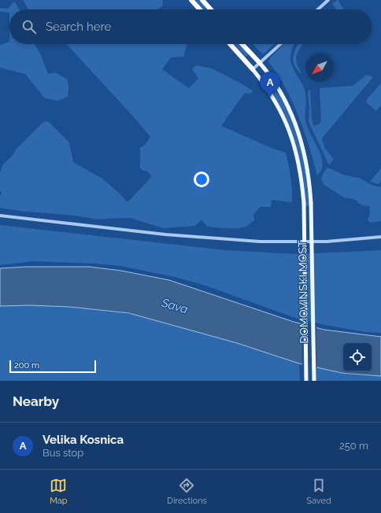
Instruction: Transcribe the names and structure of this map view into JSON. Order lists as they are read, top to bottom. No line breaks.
{"streets":{"main road":["DOMOVINSKI MOST"]},"water":["Sava"],"scale_bar":"200 m","north":"bottom left","page":{"search":"Search here","pins":"A","scale":"200 m","heading":"Nearby","list":[{"mark":"A","name":"Velika Kosnica","note":"Bus stop","value":"250 m"}],"nav":["Map","Directions","Saved"]}}
